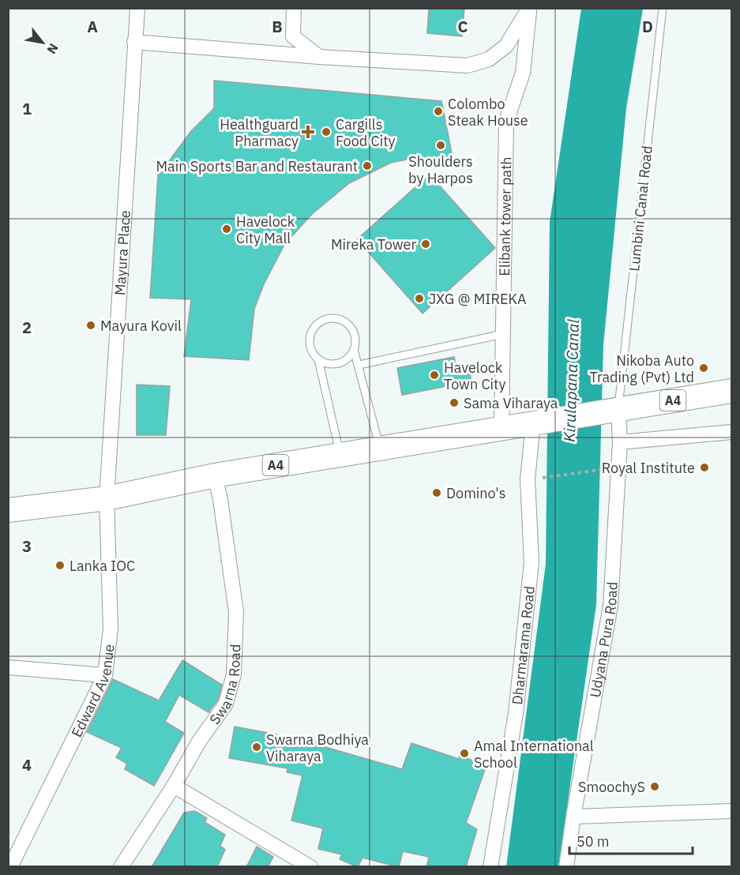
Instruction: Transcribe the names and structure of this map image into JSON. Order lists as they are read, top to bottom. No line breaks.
{"streets":{"highway":["A4"],"street":["Elibank tower path","Mayura Place","Udyana Pura Road","Dharmarama Road","Swarna Road","Edward Avenue"],"lane":["Lumbini Canal Road"]},"crossings":[["Lumbini Canal Road","A4"],["Lumbini Canal Road","Udyana Pura Road"],["Elibank tower path","A4"],["Mayura Place","A4"],["Mayura Place","Edward Avenue"],["A4","Udyana Pura Road"],["A4","Dharmarama Road"],["A4","Swarna Road"],["A4","Edward Avenue"]],"water":["Kirulapana Canal"],"places":{"other":["Colombo Steak House","Cargills Food City","Shoulders by Harpos","Main Sports Bar and Restaurant","Havelock City Mall","Mireka Tower","JXG @ MIREKA","Mayura Kovil","Nikoba Auto Trading (Pvt) Ltd","Havelock Town City","Sama Viharaya","Royal Institute","Domino's","Lanka IOC","Swarna Bodhiya Viharaya","Amal International School","SmoochyS"],"health":["Healthguard Pharmacy"]},"scale_bar":"50 m","north":"bottom right","grid":{"columns":["A","B","C","D"],"rows":["1","2","3","4"]}}
